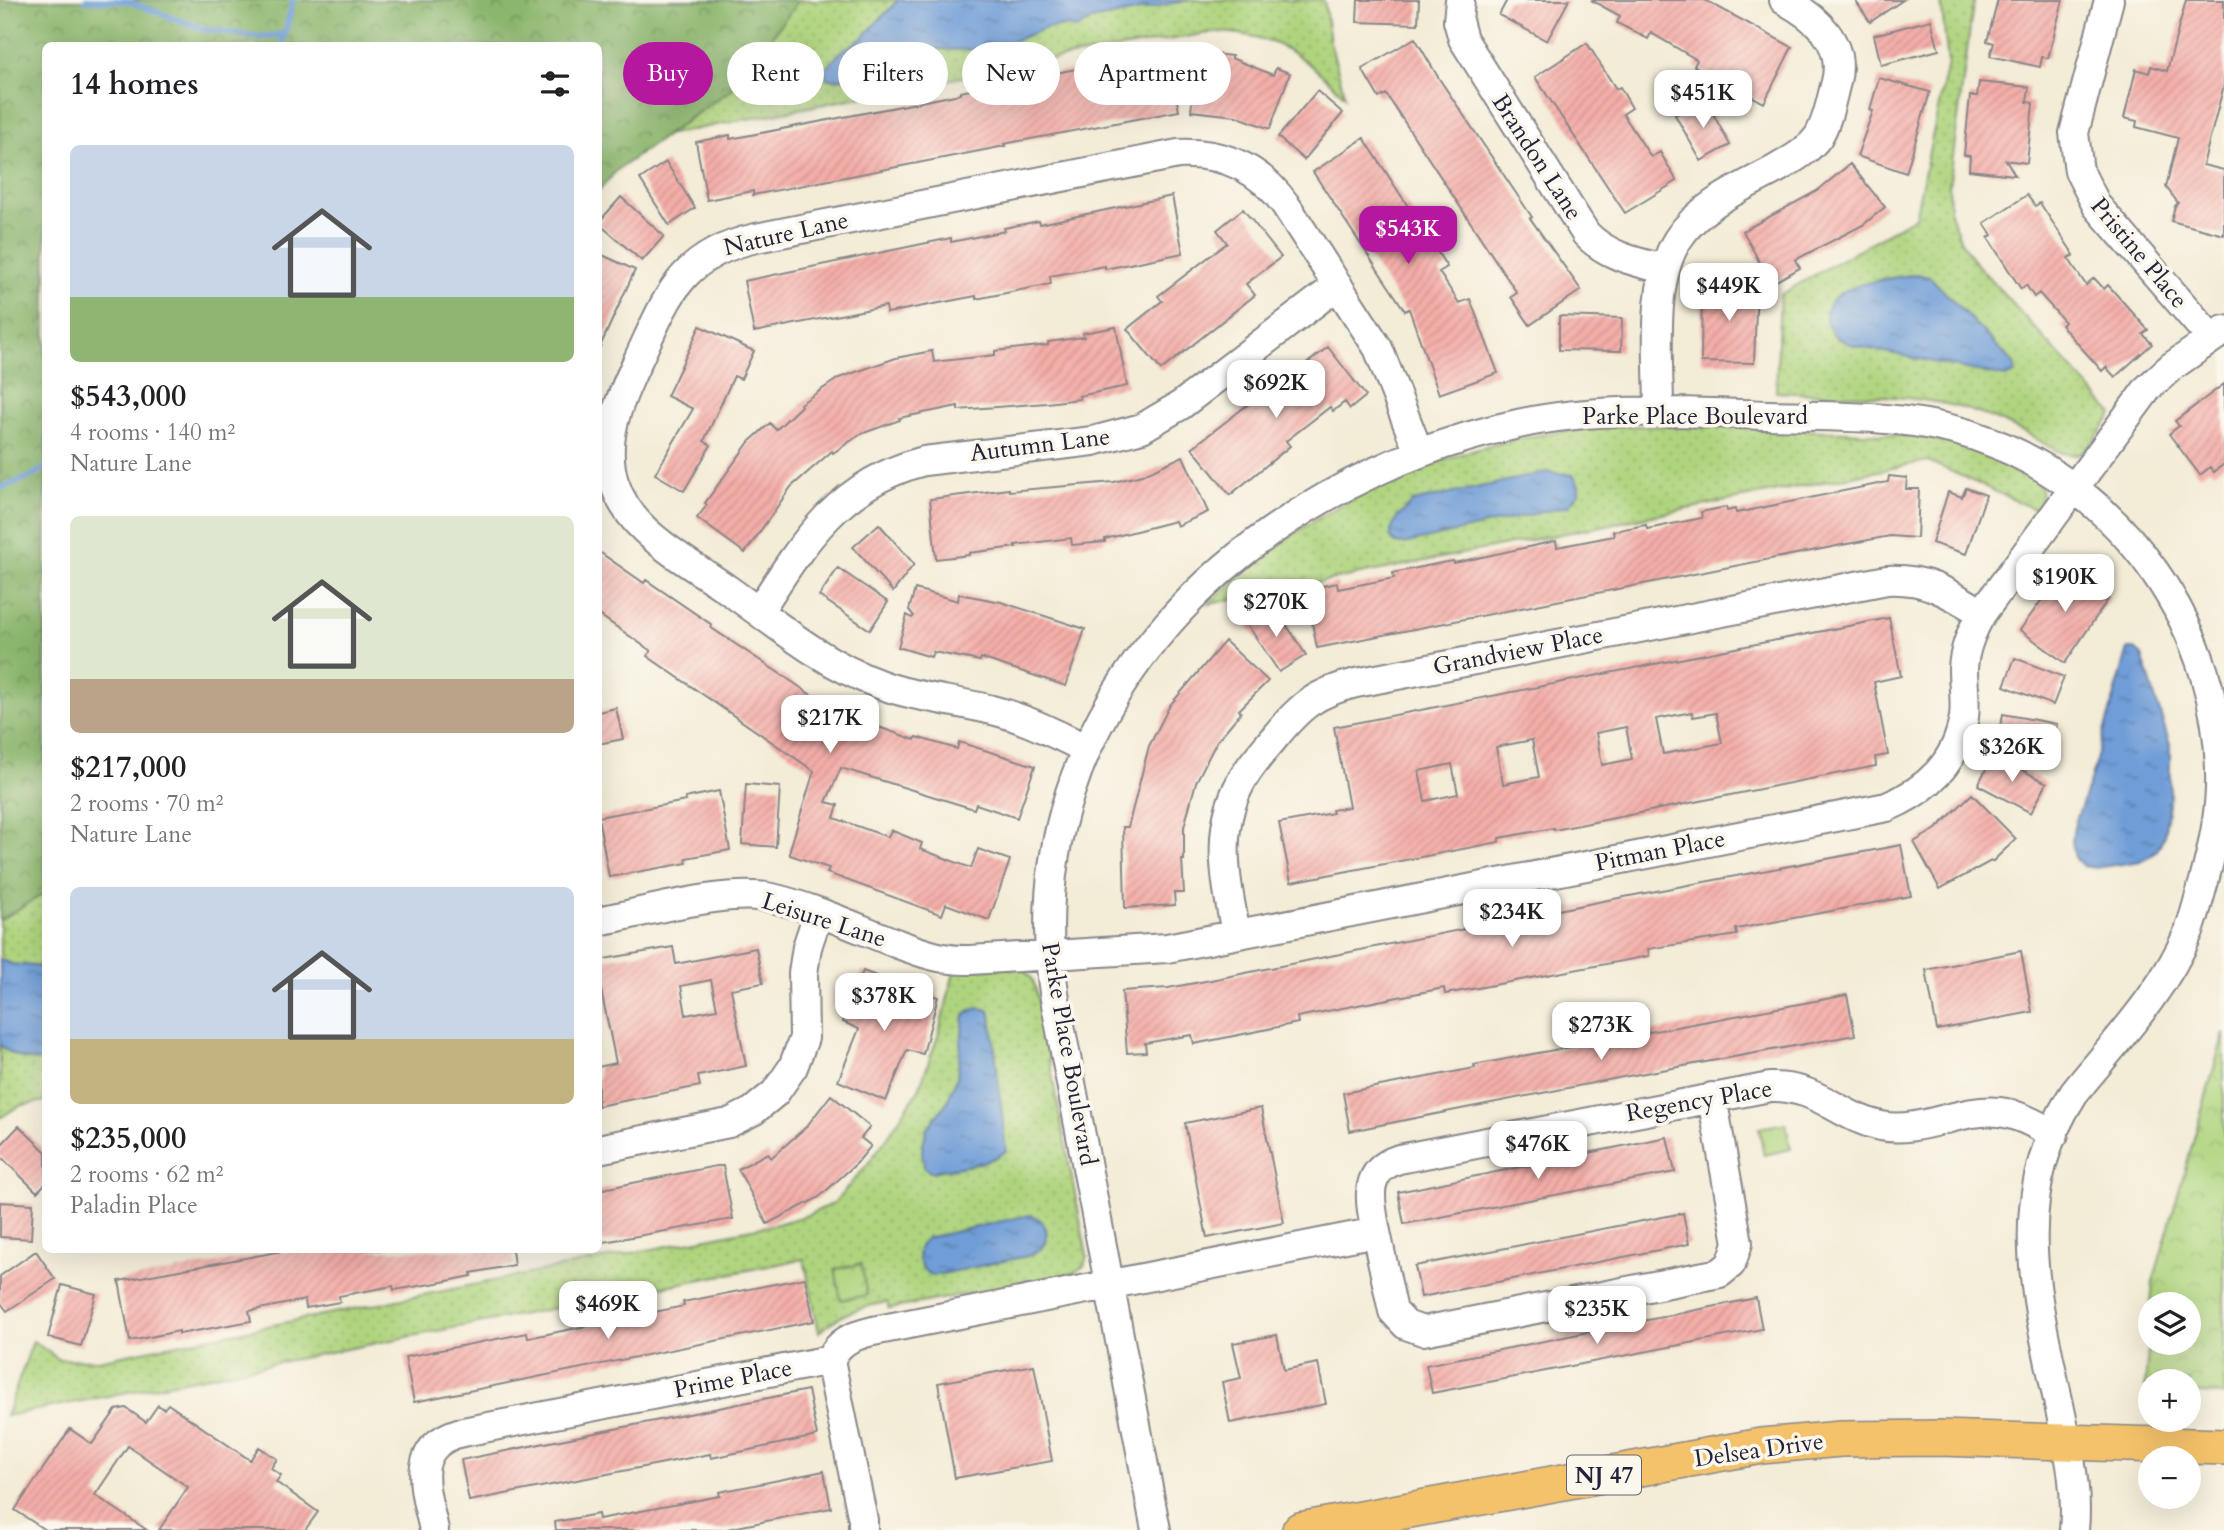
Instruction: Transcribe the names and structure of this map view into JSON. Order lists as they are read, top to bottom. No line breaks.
{"streets":{"main road":["Delsea Drive","NJ 47"],"street":["Brandon Lane","Nature Lane","Pristine Place","Parke Place Boulevard","Autumn Lane","Grandview Place","Pitman Place","Leisure Lane","Regency Place","Prime Place"]},"crossings":[["Nature Lane","Parke Place Boulevard"],["Nature Lane","Autumn Lane"],["Pristine Place","Parke Place Boulevard"],["Pristine Place","Pitman Place"],["Parke Place Boulevard","Pitman Place"],["Parke Place Boulevard","Leisure Lane"],["Parke Place Boulevard","Regency Place"],["Parke Place Boulevard","Delsea Drive"],["Grandview Place","Pitman Place"],["Pitman Place","Leisure Lane"]],"page":{"chip":["Buy","Rent","Filters","New","Apartment"],"heading":"14 homes","price":["$451K","$543K","$449K","$692K","$190K","$270K","$217K","$326K","$234K","$378K","$273K","$476K","$469K","$235K"],"list":[{"name":"$543,000","note":"4 rooms · 140 m² · Nature Lane"},{"name":"$217,000","note":"2 rooms · 70 m² · Nature Lane"},{"name":"$235,000","note":"2 rooms · 62 m² · Paladin Place"}],"map_buttons":["+","−"]}}
